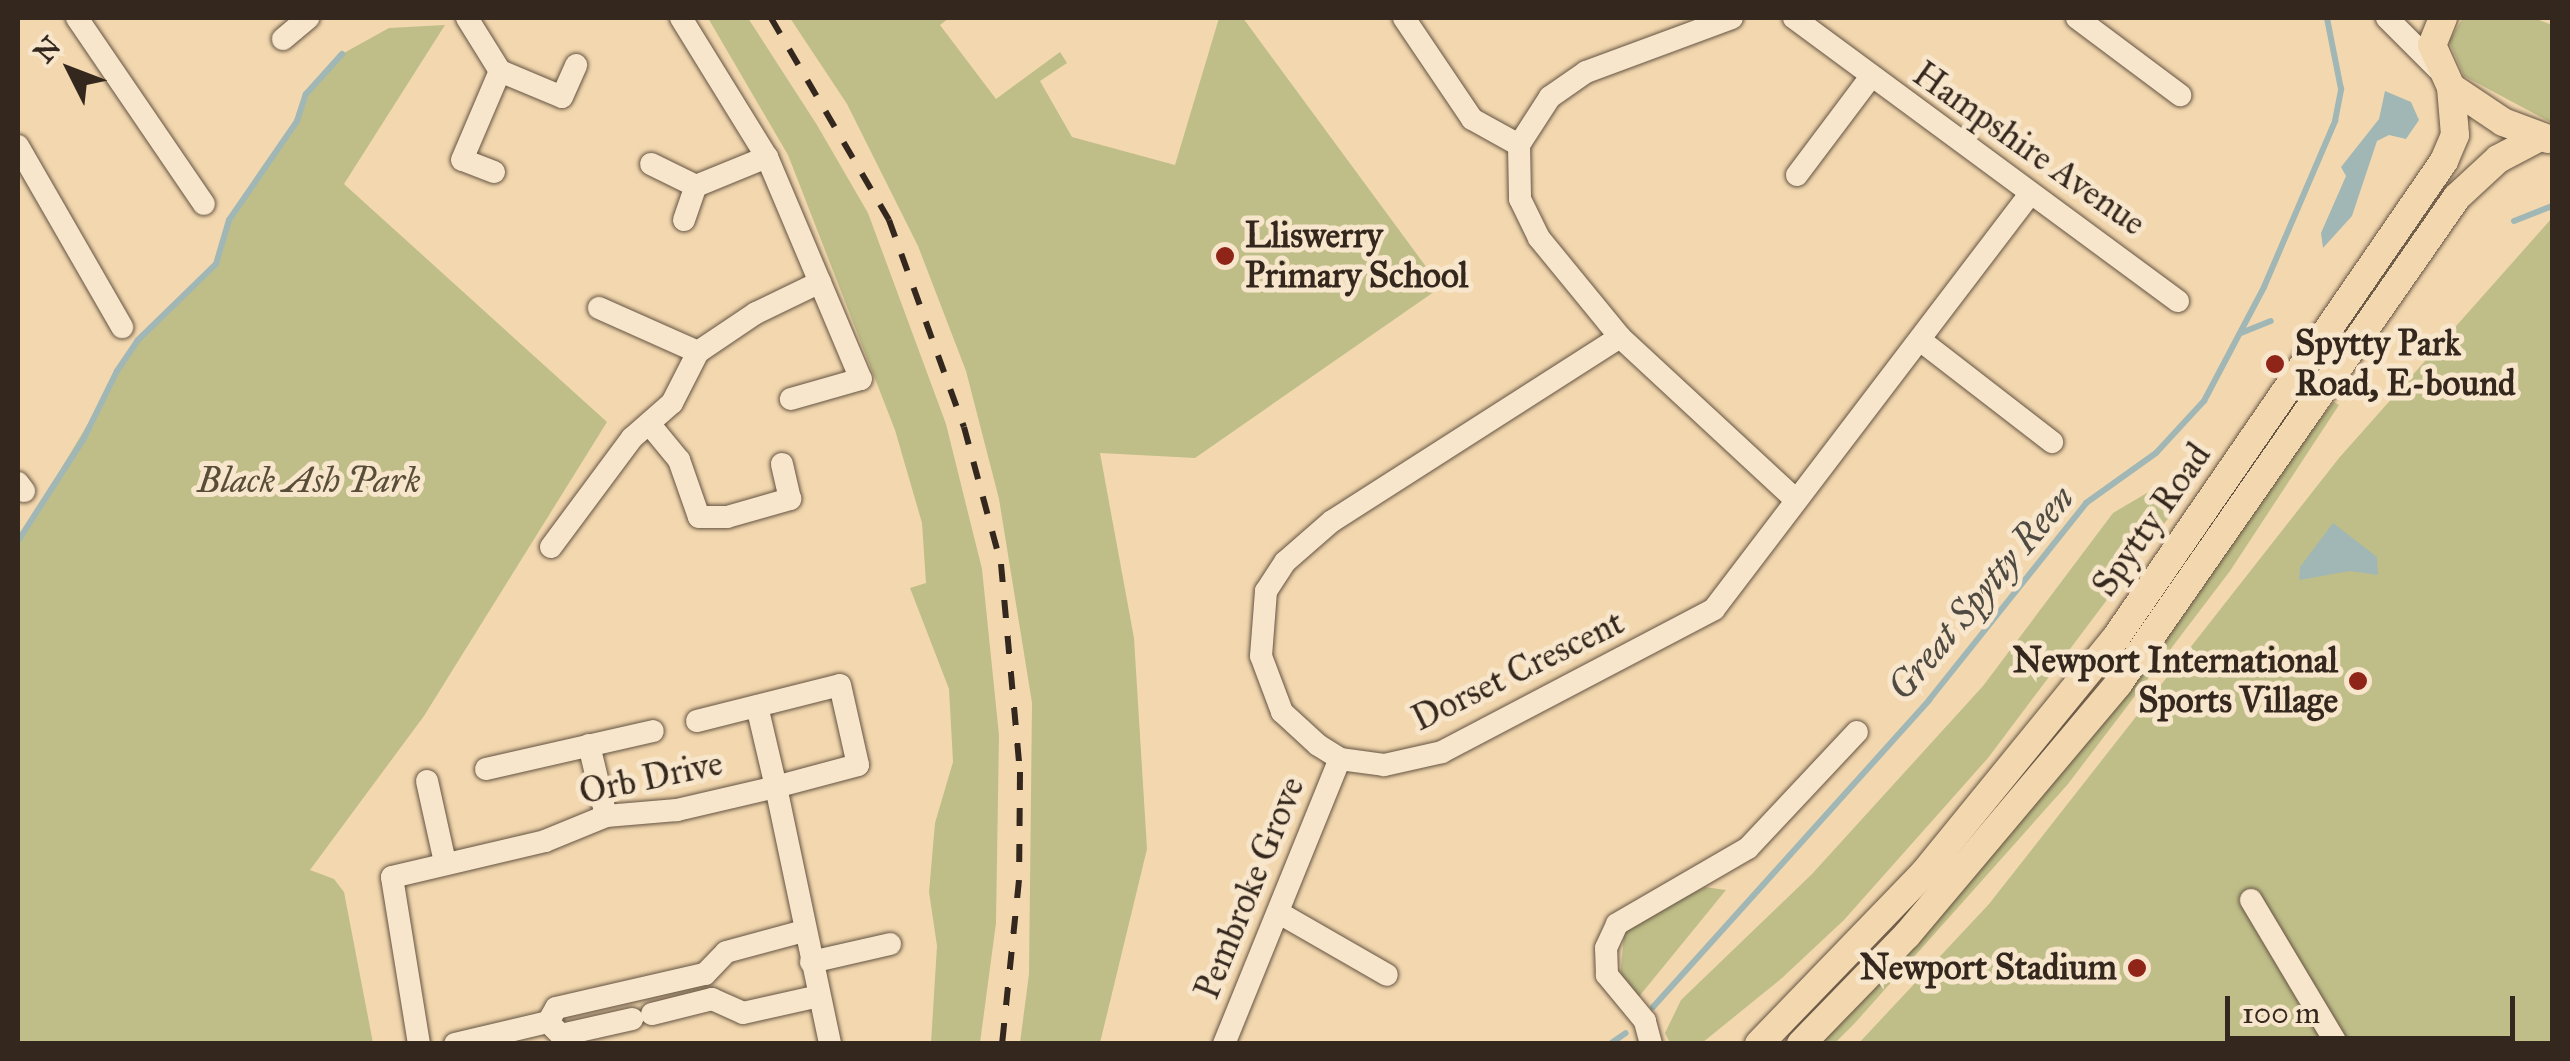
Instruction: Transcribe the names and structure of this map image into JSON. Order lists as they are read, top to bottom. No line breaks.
{"streets":{"main road":["Spytty Road"],"street":["Hampshire Avenue","Dorset Crescent","Orb Drive","Pembroke Grove"]},"crossings":[["Hampshire Avenue","Dorset Crescent"],["Dorset Crescent","Pembroke Grove"]],"water":["Great Spytty Reen"],"parks":["Black Ash Park"],"places":["Lliswerry Primary School","Spytty Park Road, E-bound","Newport International Sports Village","Newport Stadium"],"scale_bar":"100 m","north":"top left"}
